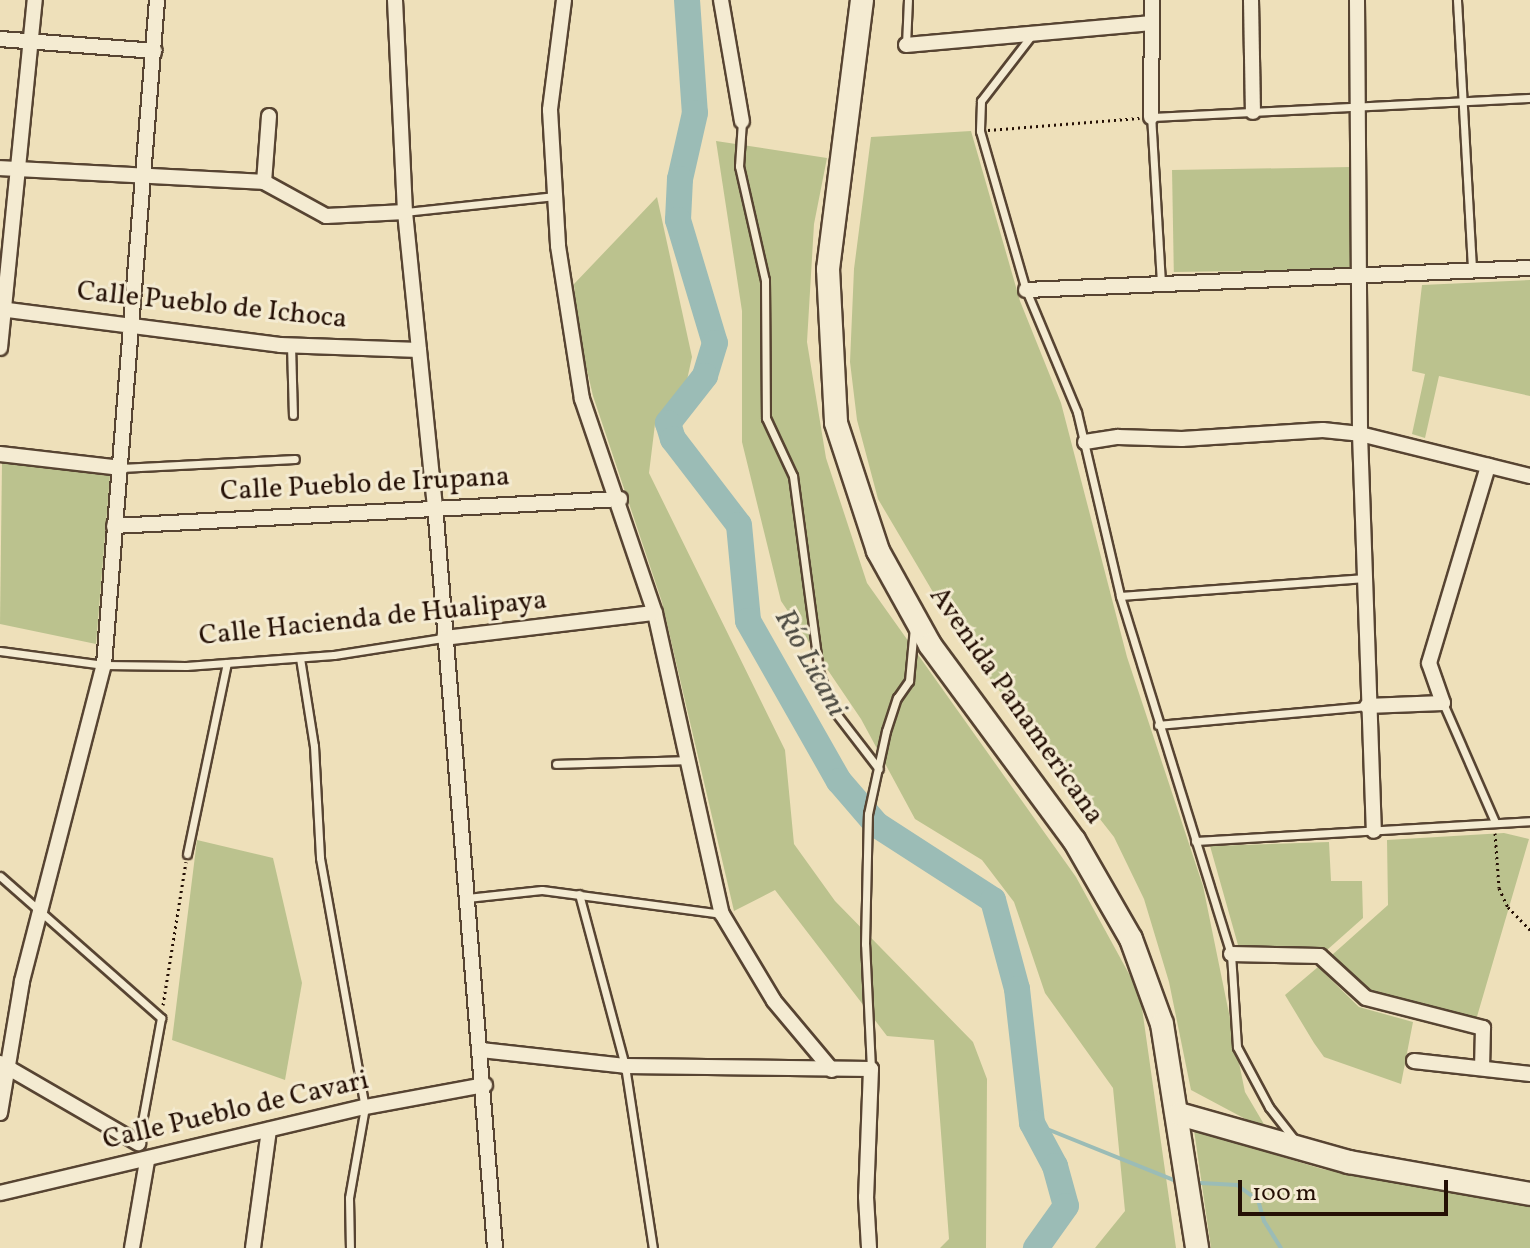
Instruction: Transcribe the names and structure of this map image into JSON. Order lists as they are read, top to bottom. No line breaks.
{"streets":{"main road":["Avenida Panamericana"],"street":["Calle Pueblo de Ichoca","Calle Pueblo de Irupana","Calle Hacienda de Hualipaya","Calle Pueblo de Cavari"]},"water":["Río Licani"],"scale_bar":"100 m"}
